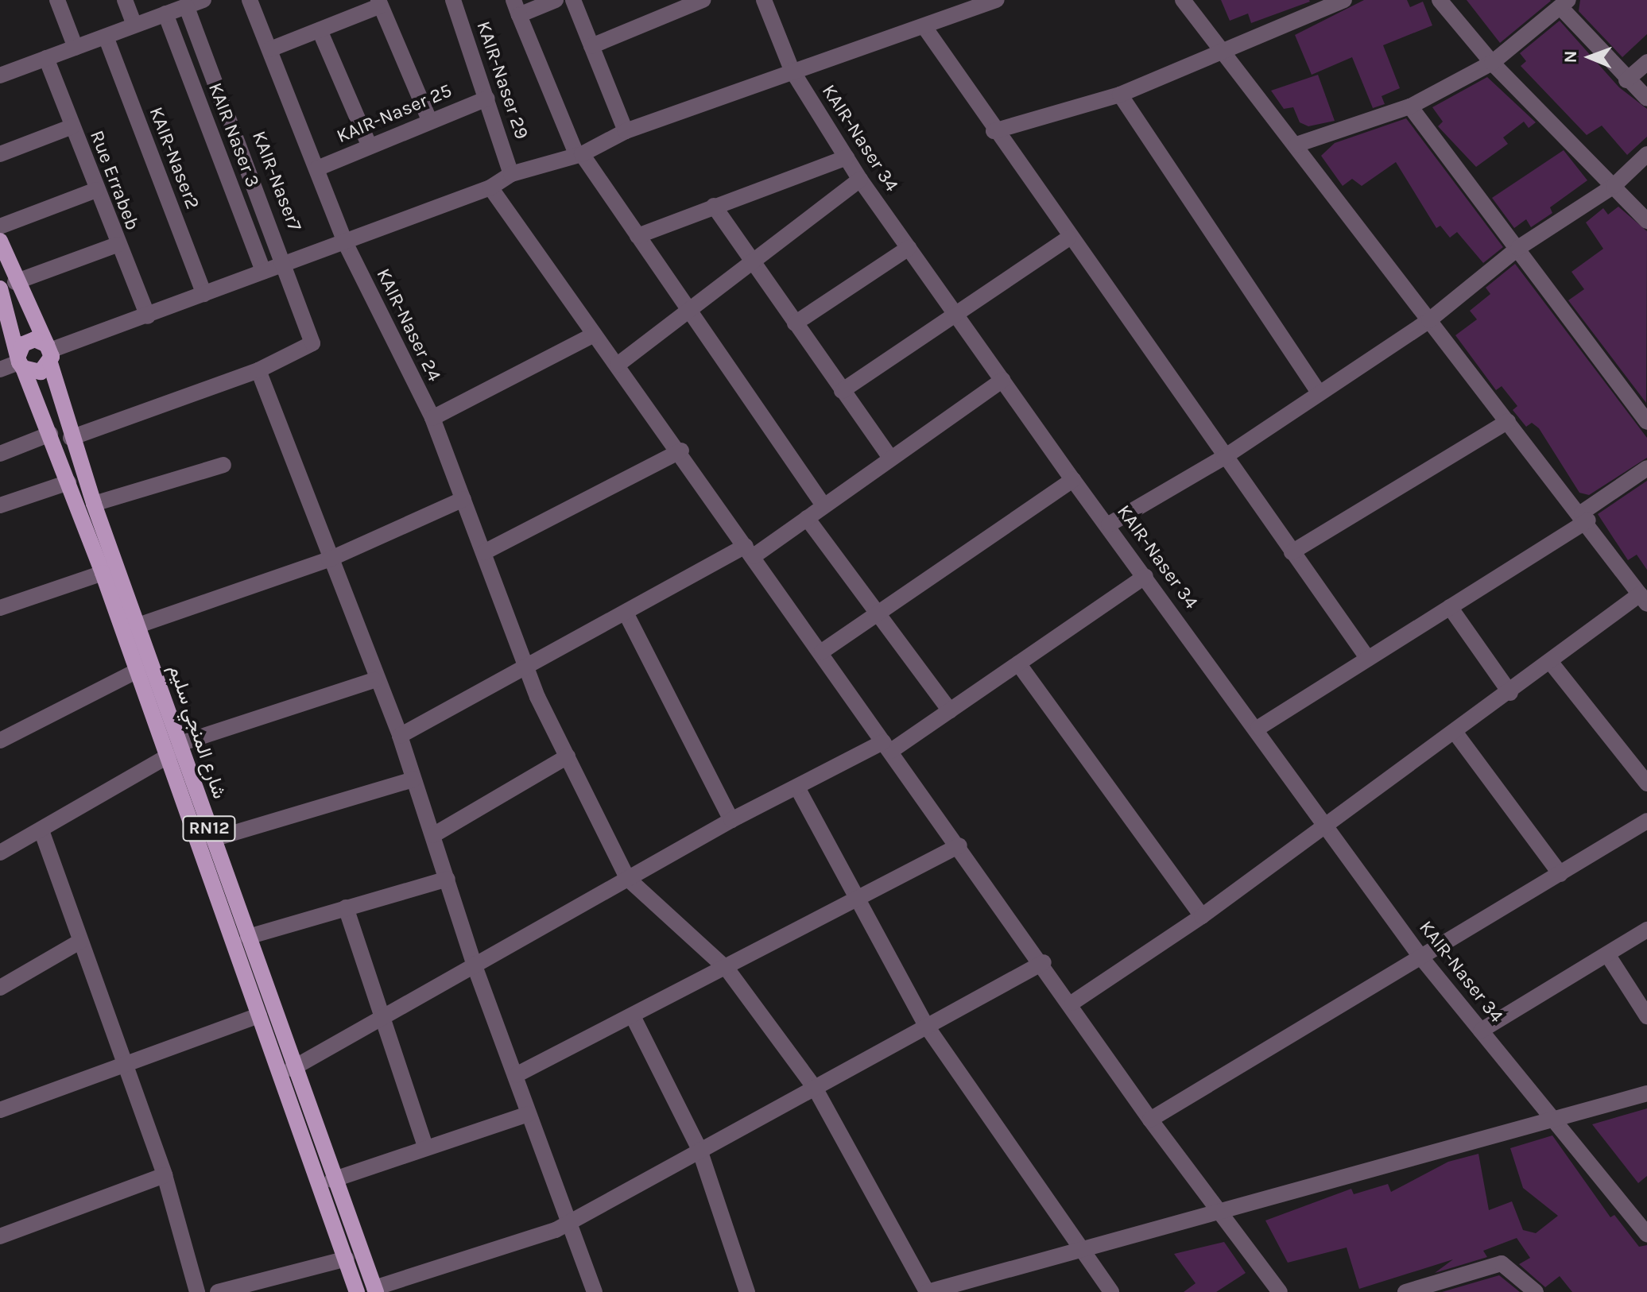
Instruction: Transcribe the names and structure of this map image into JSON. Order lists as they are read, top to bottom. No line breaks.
{"streets":{"main road":["شارع المنجي سليم","RN12"],"street":["KAIR-Naser 29","KAIR-Naser 25","KAIR Naser 3","KAIR-Naser 34","KAIR-Naser2","Rue Errabeb","KAIR-Naser7","KAIR-Naser 24"]},"crossings":[["KAIR-Naser 29","KAIR-Naser 25"],["KAIR-Naser 25","KAIR-Naser 24"]],"north":"left"}
